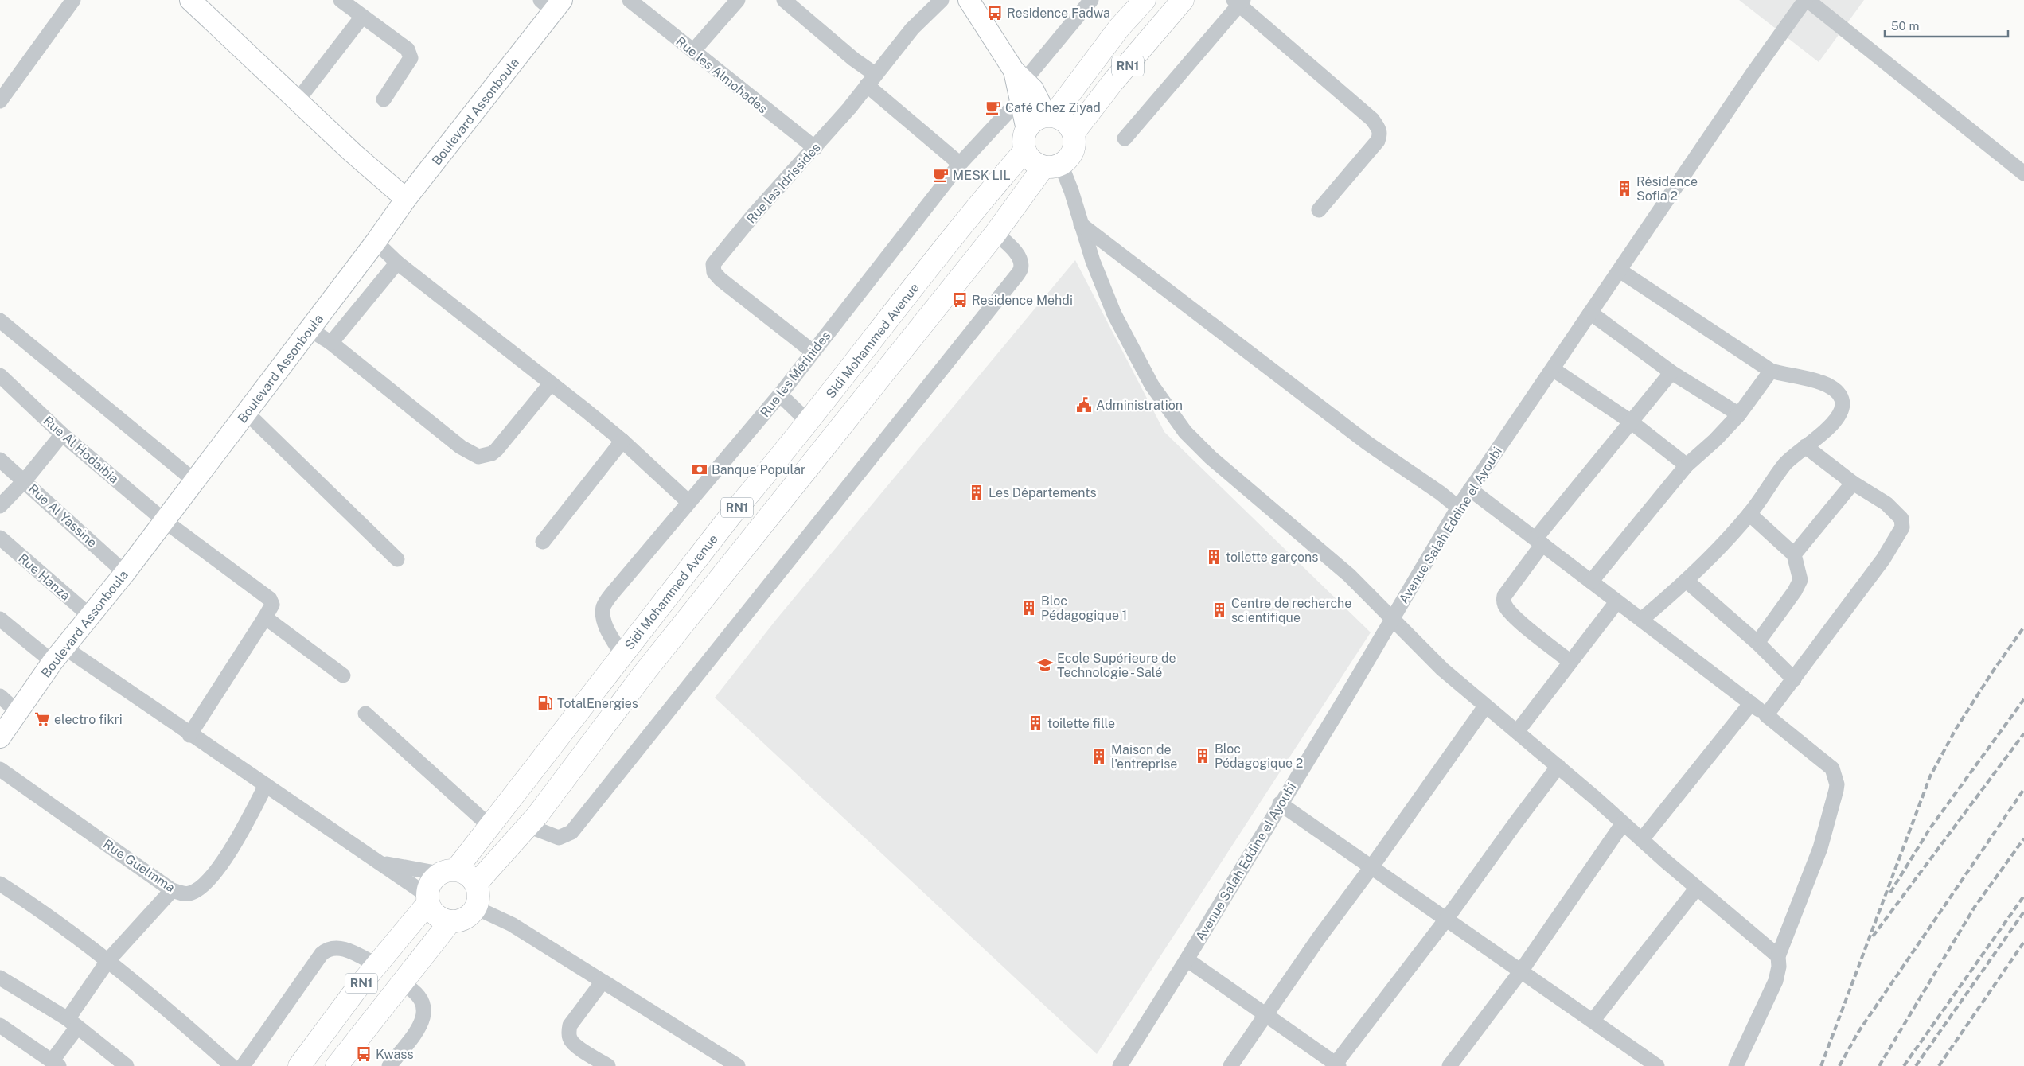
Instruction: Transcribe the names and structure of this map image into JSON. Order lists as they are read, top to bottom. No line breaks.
{"streets":{"main road":["RN1","Sidi Mohammed Avenue"],"street":["Rue les Almohades","Boulevard Assonboula","Rue les Idrissides","Rue les Mérinides","Rue Al Hodaibia","Rue Al Yassine","Avenue Salah Eddine el Ayoubi","Rue Hanza","Rue Guelmma"]},"crossings":[["RN1","Sidi Mohammed Avenue"],["Rue les Almohades","Rue les Idrissides"],["Boulevard Assonboula","Rue Al Hodaibia"],["Boulevard Assonboula","Rue Al Yassine"],["Boulevard Assonboula","Rue Hanza"],["Rue les Idrissides","Rue les Mérinides"],["Sidi Mohammed Avenue","Rue les Mérinides"]],"places":{"bus stop":["Residence Fadwa","Residence Mehdi","Kwass"],"cafe":["Café Chez Ziyad","MESK LIL"],"building":["Résidence Sofia 2","Les Départements","toilette garçons","Bloc Pédagogique 1","Centre de recherche scientifique","toilette fille","Bloc Pédagogique 2","Maison de l'entreprise"],"public building":["Administration"],"bank":["Banque Popular"],"school or university":["Ecole Supérieure de Technologie - Salé"],"fuel station":["TotalEnergies"],"supermarket":["electro fikri"]},"scale_bar":"50 m"}
